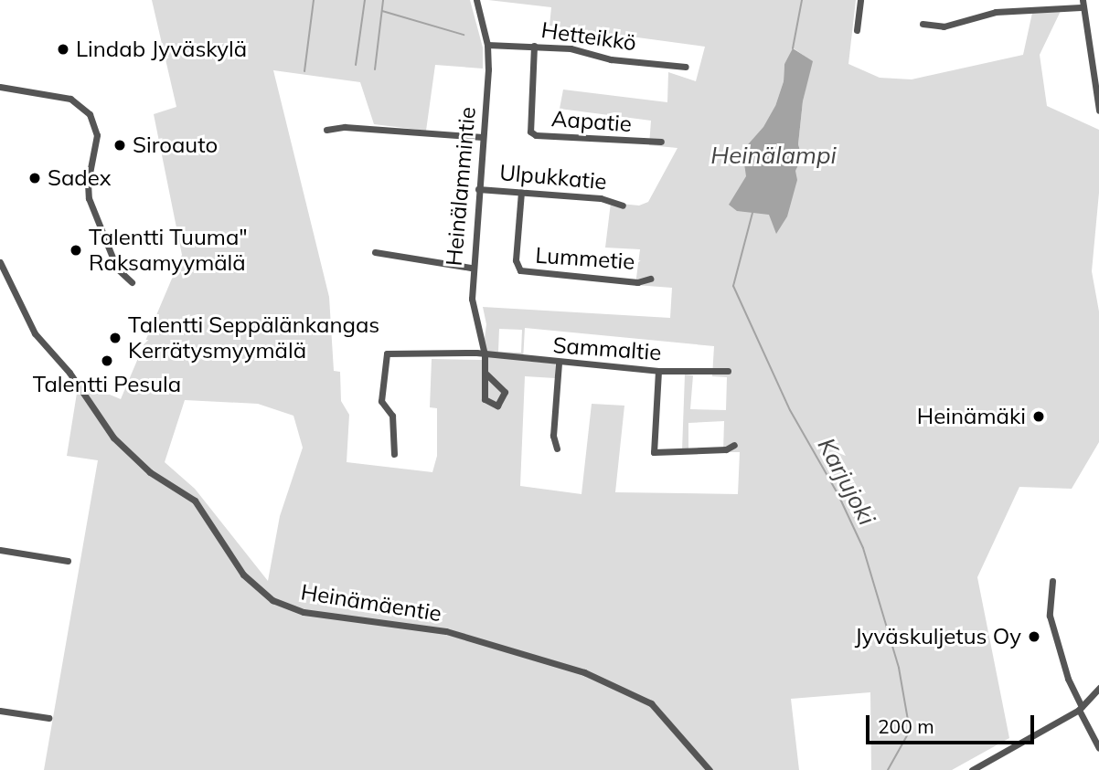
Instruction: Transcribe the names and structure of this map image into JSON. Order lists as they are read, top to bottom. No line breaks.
{"streets":{"street":["Hetteikkö","Aapatie","Ulpukkatie","Heinälammintie","Lummetie","Sammaltie","Heinämäentie"]},"crossings":[["Hetteikkö","Aapatie"],["Hetteikkö","Heinälammintie"],["Ulpukkatie","Heinälammintie"],["Ulpukkatie","Lummetie"],["Heinälammintie","Sammaltie"]],"water":["Heinälampi","Karjujoki"],"places":["Lindab Jyväskylä","Siroauto","Sadex","Talentti Tuuma\" Raksamyymälä","Talentti Seppälänkangas Kerrätysmyymälä","Talentti Pesula","Heinämäki","Jyväskuljetus Oy"],"scale_bar":"200 m"}
